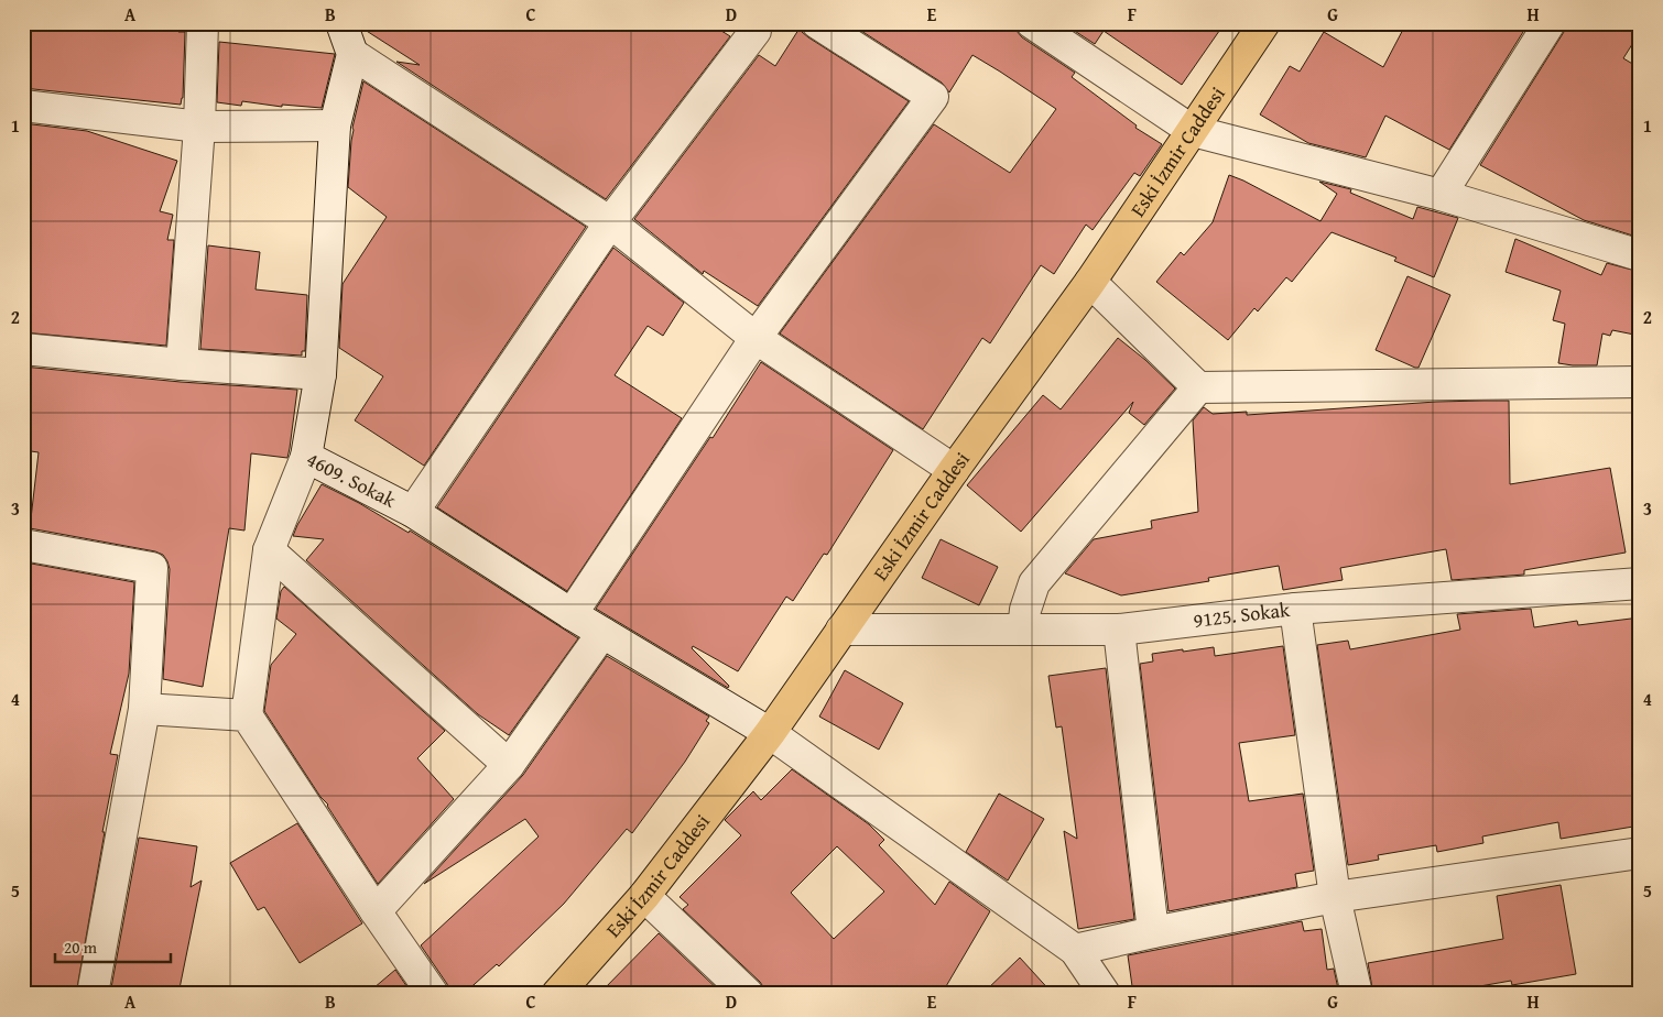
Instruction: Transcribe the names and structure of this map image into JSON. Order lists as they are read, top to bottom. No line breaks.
{"streets":{"main road":["Eski İzmir Caddesi"],"street":["4609. Sokak","9125. Sokak"]},"crossings":[["Eski İzmir Caddesi","4609. Sokak"],["Eski İzmir Caddesi","9125. Sokak"]],"scale_bar":"20 m","grid":{"columns":["A","B","C","D","E","F","G","H"],"rows":["1","2","3","4","5"]}}
